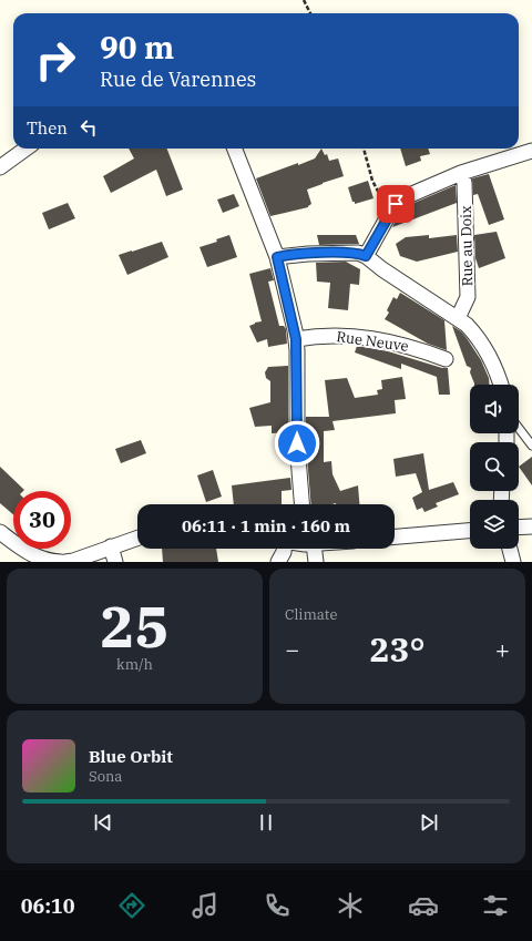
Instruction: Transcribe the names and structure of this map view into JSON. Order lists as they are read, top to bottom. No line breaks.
{"streets":{"street":["Rue au Doix","Rue Neuve"]},"page":{"turn":["90 m","Rue de Varennes"],"then":"Then","limit":"30","trip":"06:11 · 1 min · 160 m","tile":[["25","km/h"],"Climate"],"heat":["−","23°","+"],"song":["Blue Orbit","Sona"],"tabs":"06:10"}}
